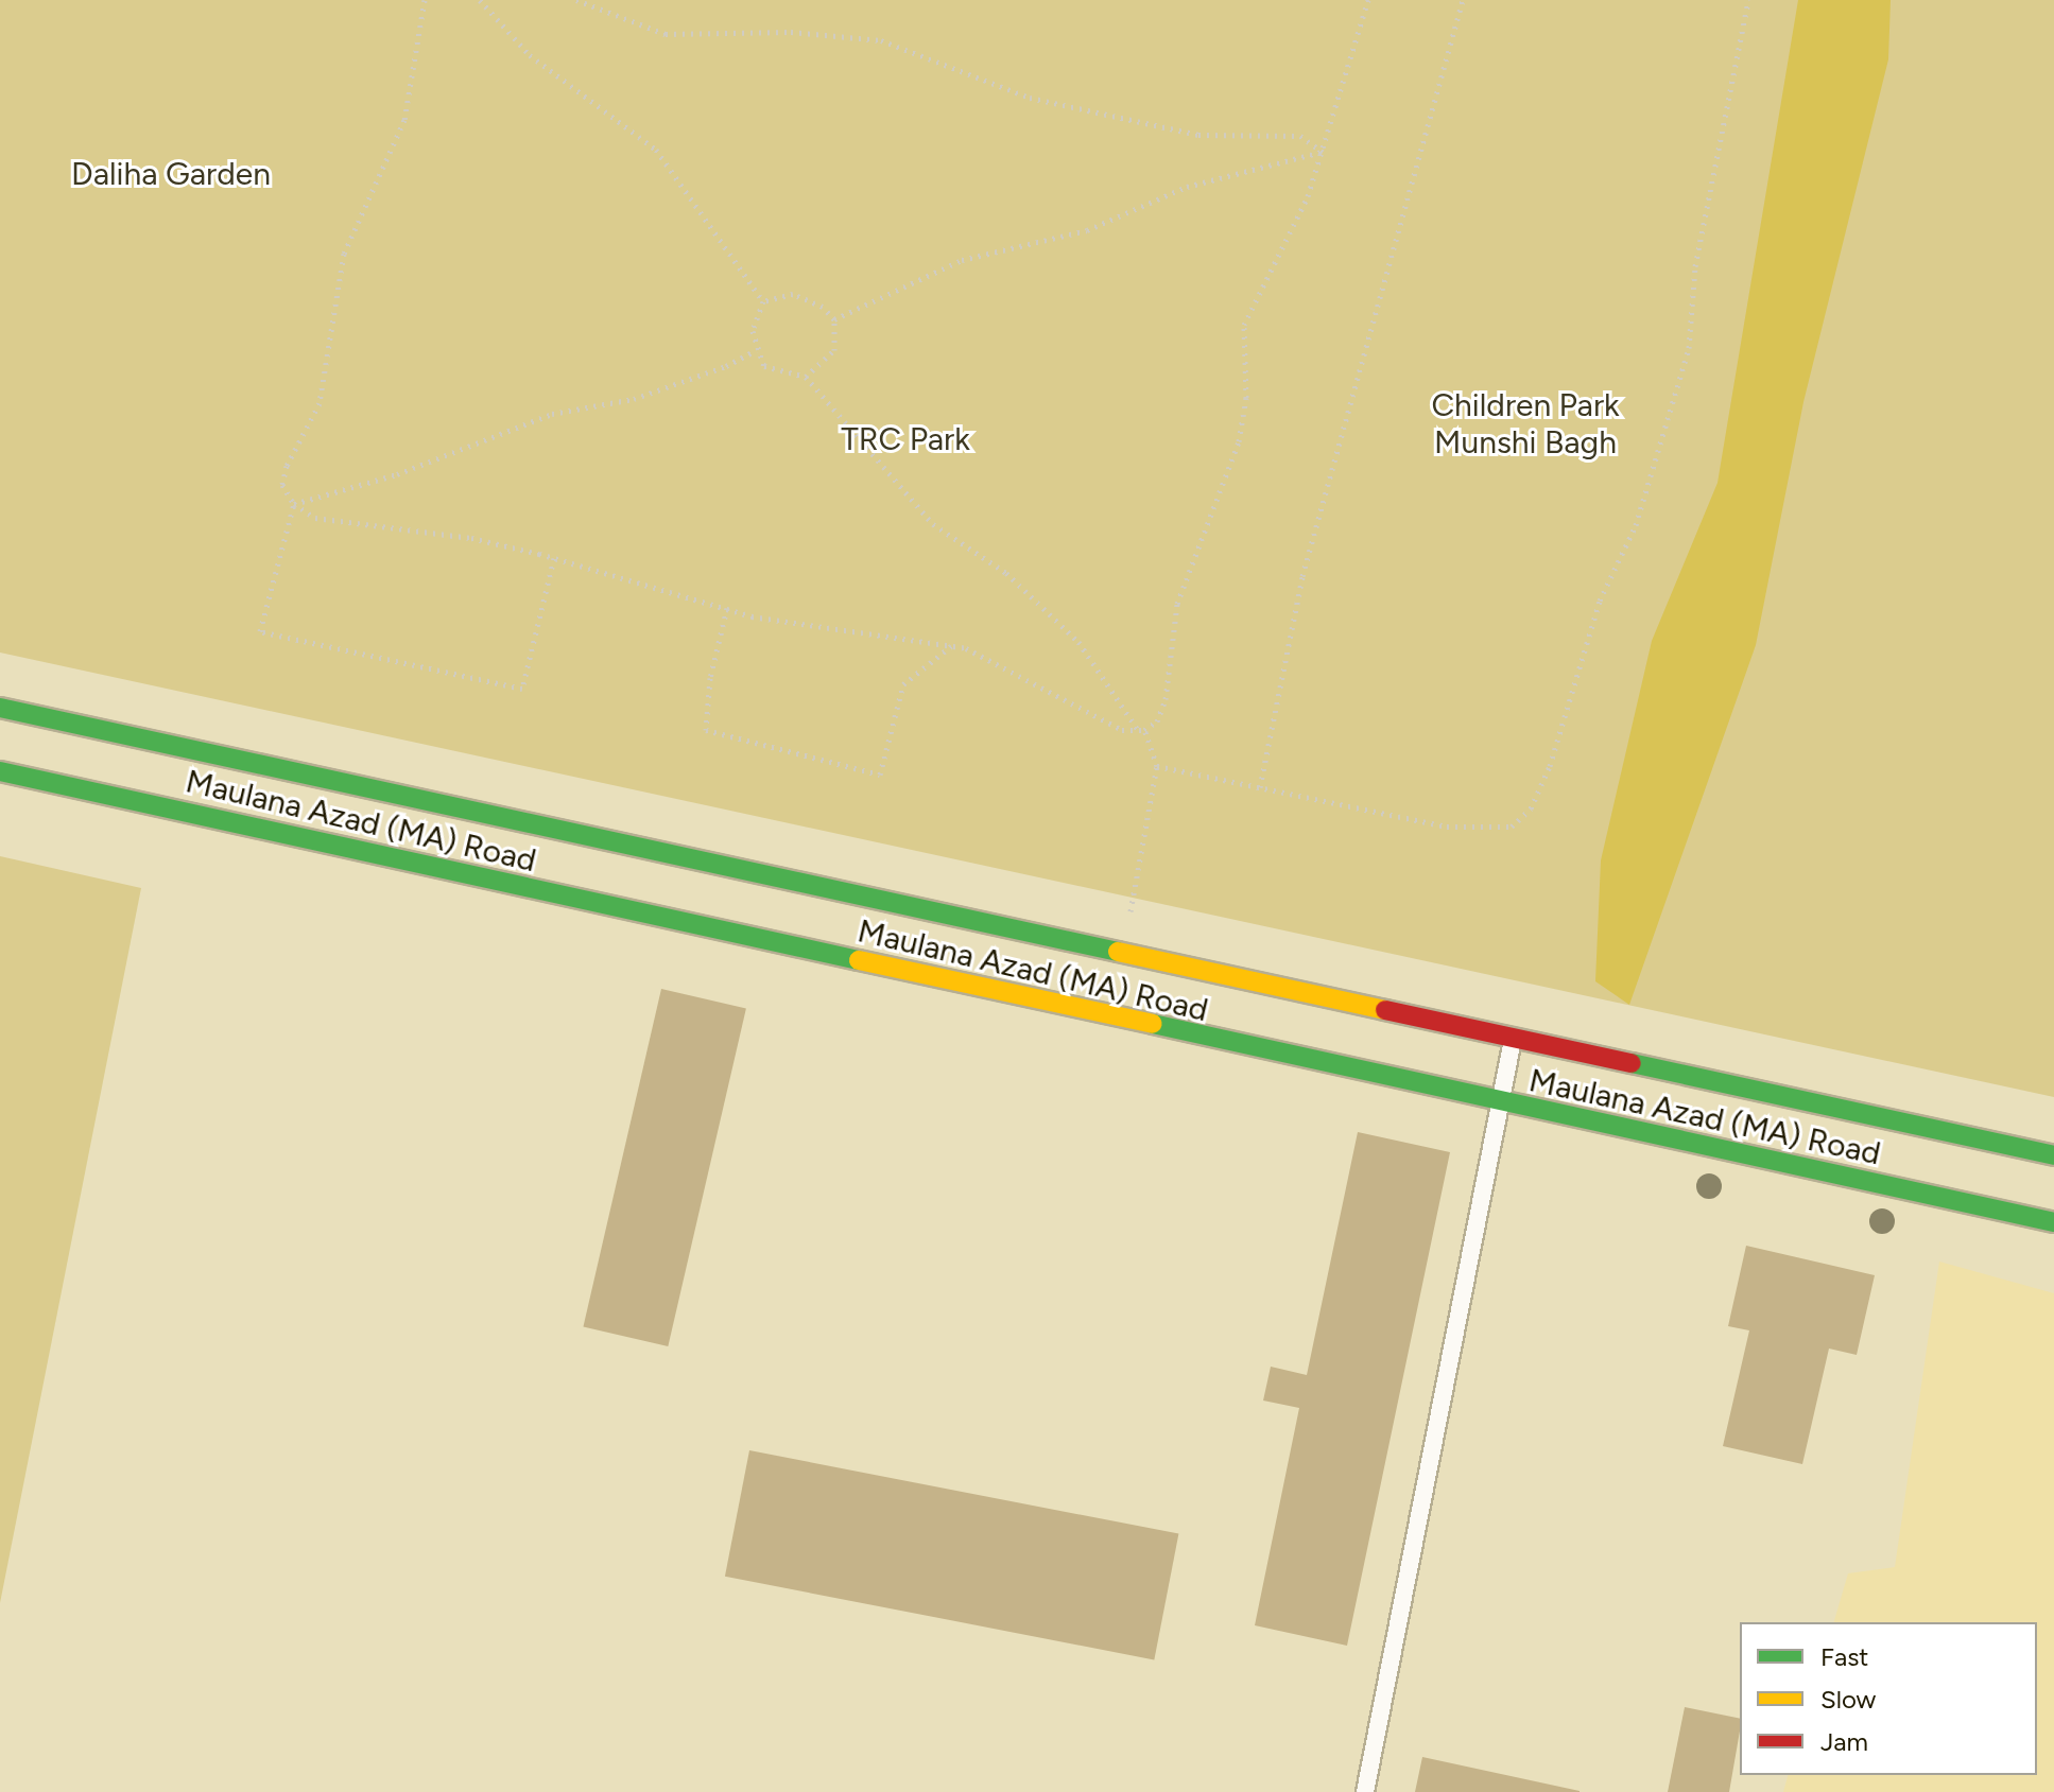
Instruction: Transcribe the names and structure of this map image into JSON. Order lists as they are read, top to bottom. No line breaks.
{"streets":{"main road":["Maulana Azad (MA) Road"]},"parks":["Daliha Garden","Children Park Munshi Bagh","TRC Park"],"legend":["Fast","Slow","Jam"]}
